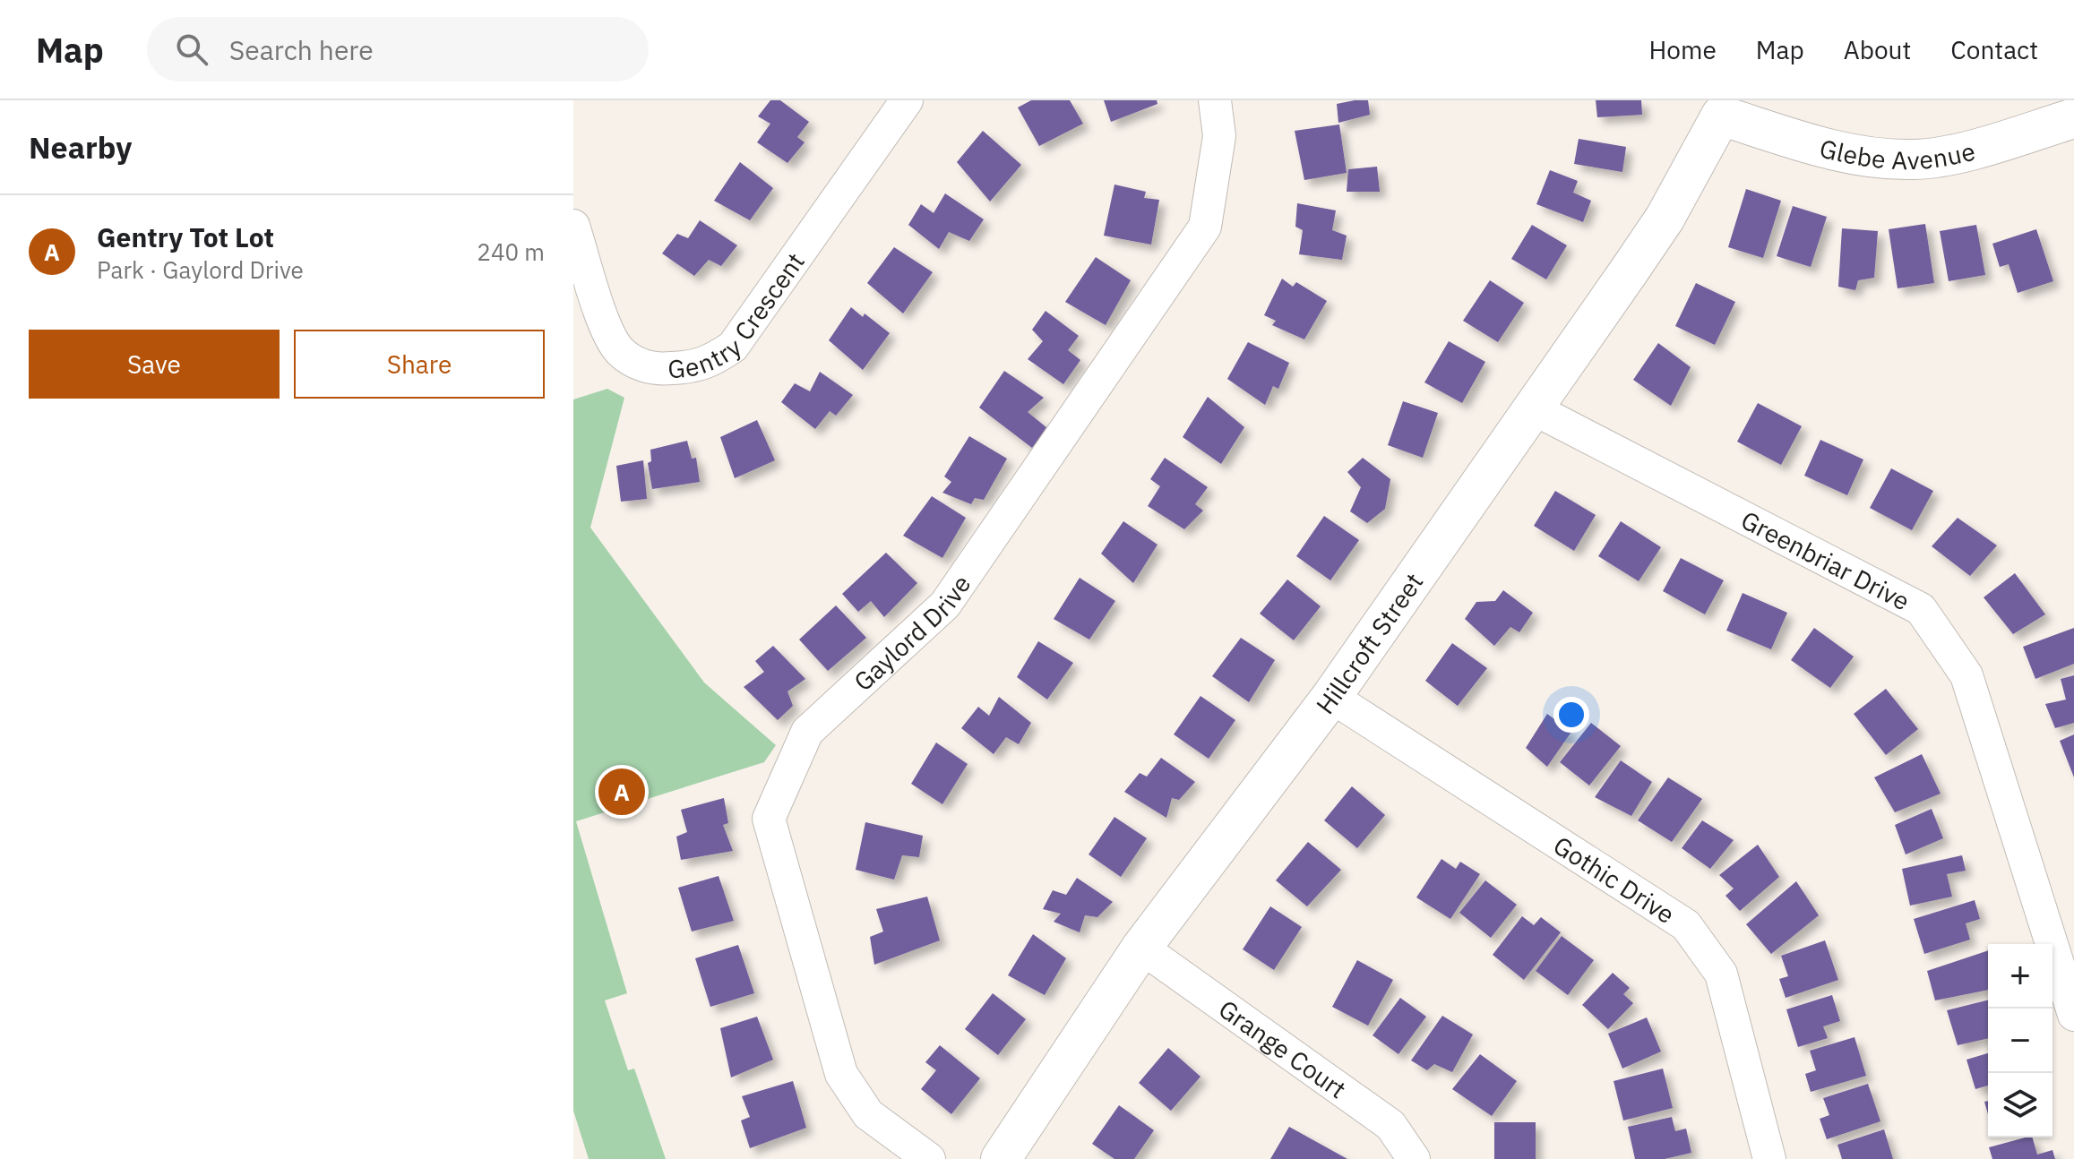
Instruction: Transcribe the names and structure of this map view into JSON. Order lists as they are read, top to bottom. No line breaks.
{"streets":{"street":["Glebe Avenue","Gentry Crescent","Greenbriar Drive","Gaylord Drive","Hillcroft Street","Gothic Drive","Grange Court"]},"crossings":[["Glebe Avenue","Hillcroft Street"],["Greenbriar Drive","Hillcroft Street"],["Hillcroft Street","Gothic Drive"],["Hillcroft Street","Grange Court"]],"page":{"header":"Map","search":"Search here","nav":["Home","Map","About","Contact"],"heading":"Nearby","list":[{"mark":"A","name":"Gentry Tot Lot","note":"Park · Gaylord Drive","value":"240 m"}],"buttons":["Save","Share"],"pins":"A","map_buttons":["+","−"]}}
